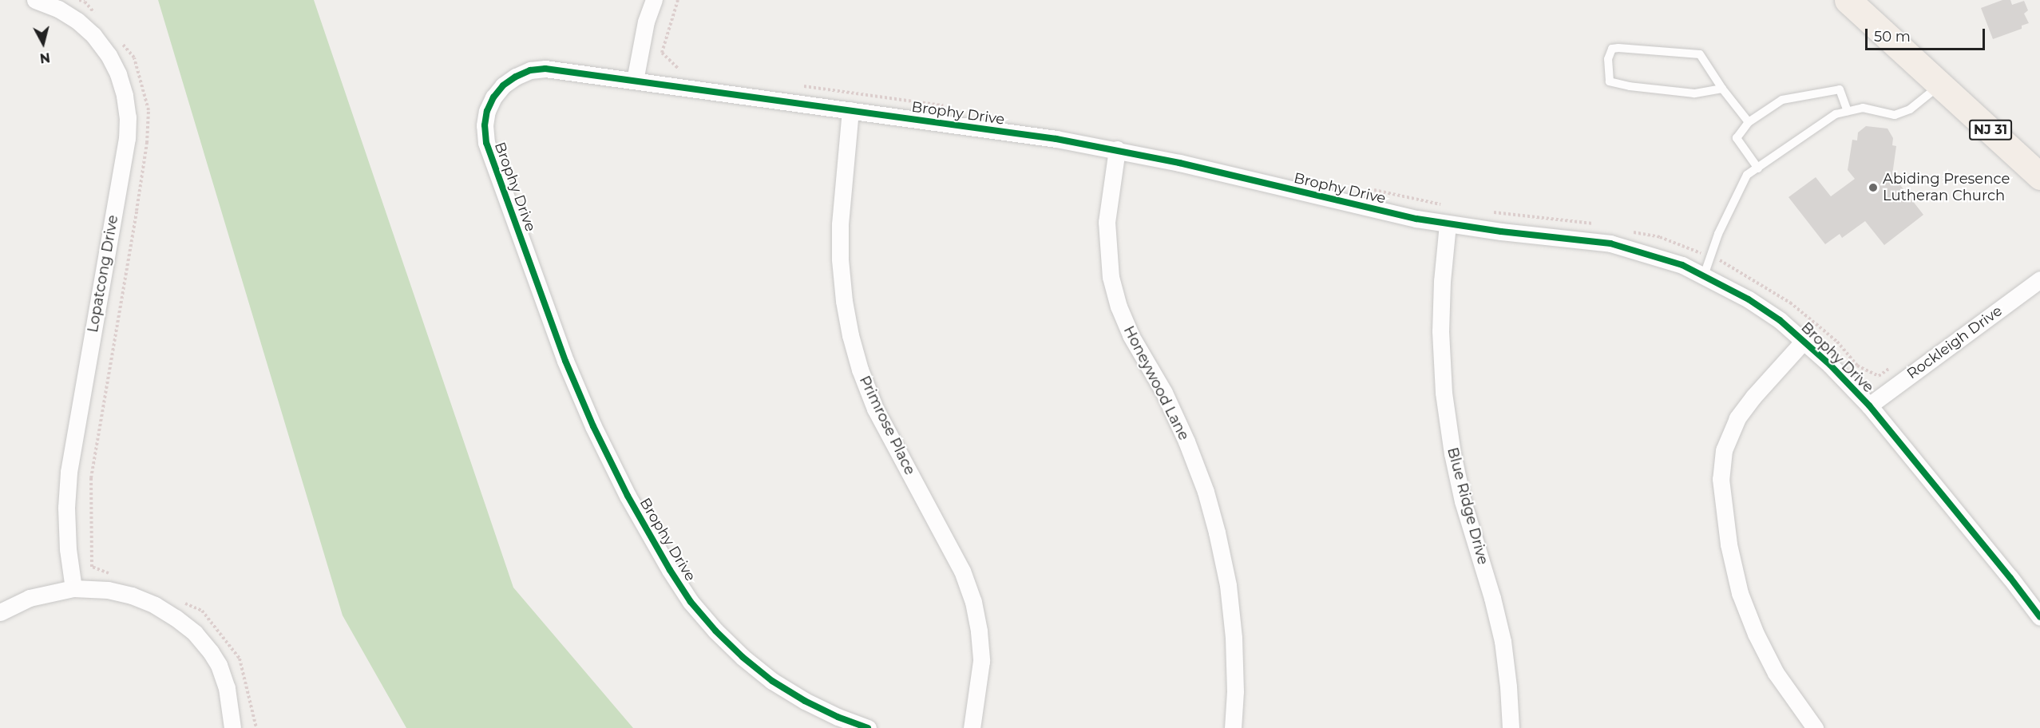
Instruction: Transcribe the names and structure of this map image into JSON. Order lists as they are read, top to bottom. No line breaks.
{"streets":{"main road":["NJ 31"],"street":["Brophy Drive","Lopatcong Drive","Rockleigh Drive","Honeywood Lane","Primrose Place","Blue Ridge Drive"]},"crossings":[["Brophy Drive","Rockleigh Drive"],["Brophy Drive","Honeywood Lane"],["Brophy Drive","Primrose Place"],["Brophy Drive","Blue Ridge Drive"]],"places":["Abiding Presence Lutheran Church"],"scale_bar":"50 m","north":"bottom"}
